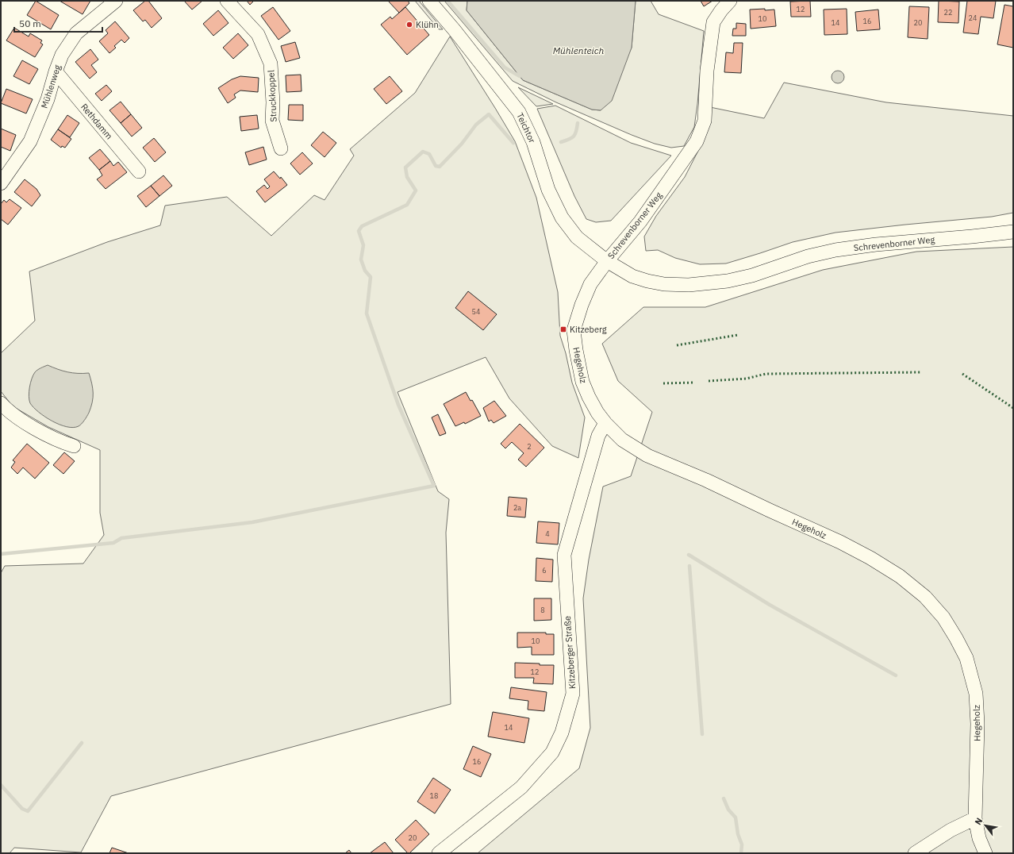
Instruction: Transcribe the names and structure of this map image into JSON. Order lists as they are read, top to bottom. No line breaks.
{"streets":{"street":["Mühlenweg","Struckkoppel","Rethdamm","Teichtor","Schrevenborner Weg","Hegeholz","Kitzeberger Straße"]},"crossings":[["Mühlenweg","Rethdamm"],["Teichtor","Schrevenborner Weg"],["Teichtor","Hegeholz"],["Schrevenborner Weg","Hegeholz"],["Hegeholz","Kitzeberger Straße"]],"water":["Mühlenteich"],"places":{"other":["Klühn"],"transit":["Kitzeberg"]},"house_numbers":["12","22","24","10","16","14","20","54","2","2a","4","6","8","10","12","14","16","18","20"],"scale_bar":"50 m","north":"top left"}
